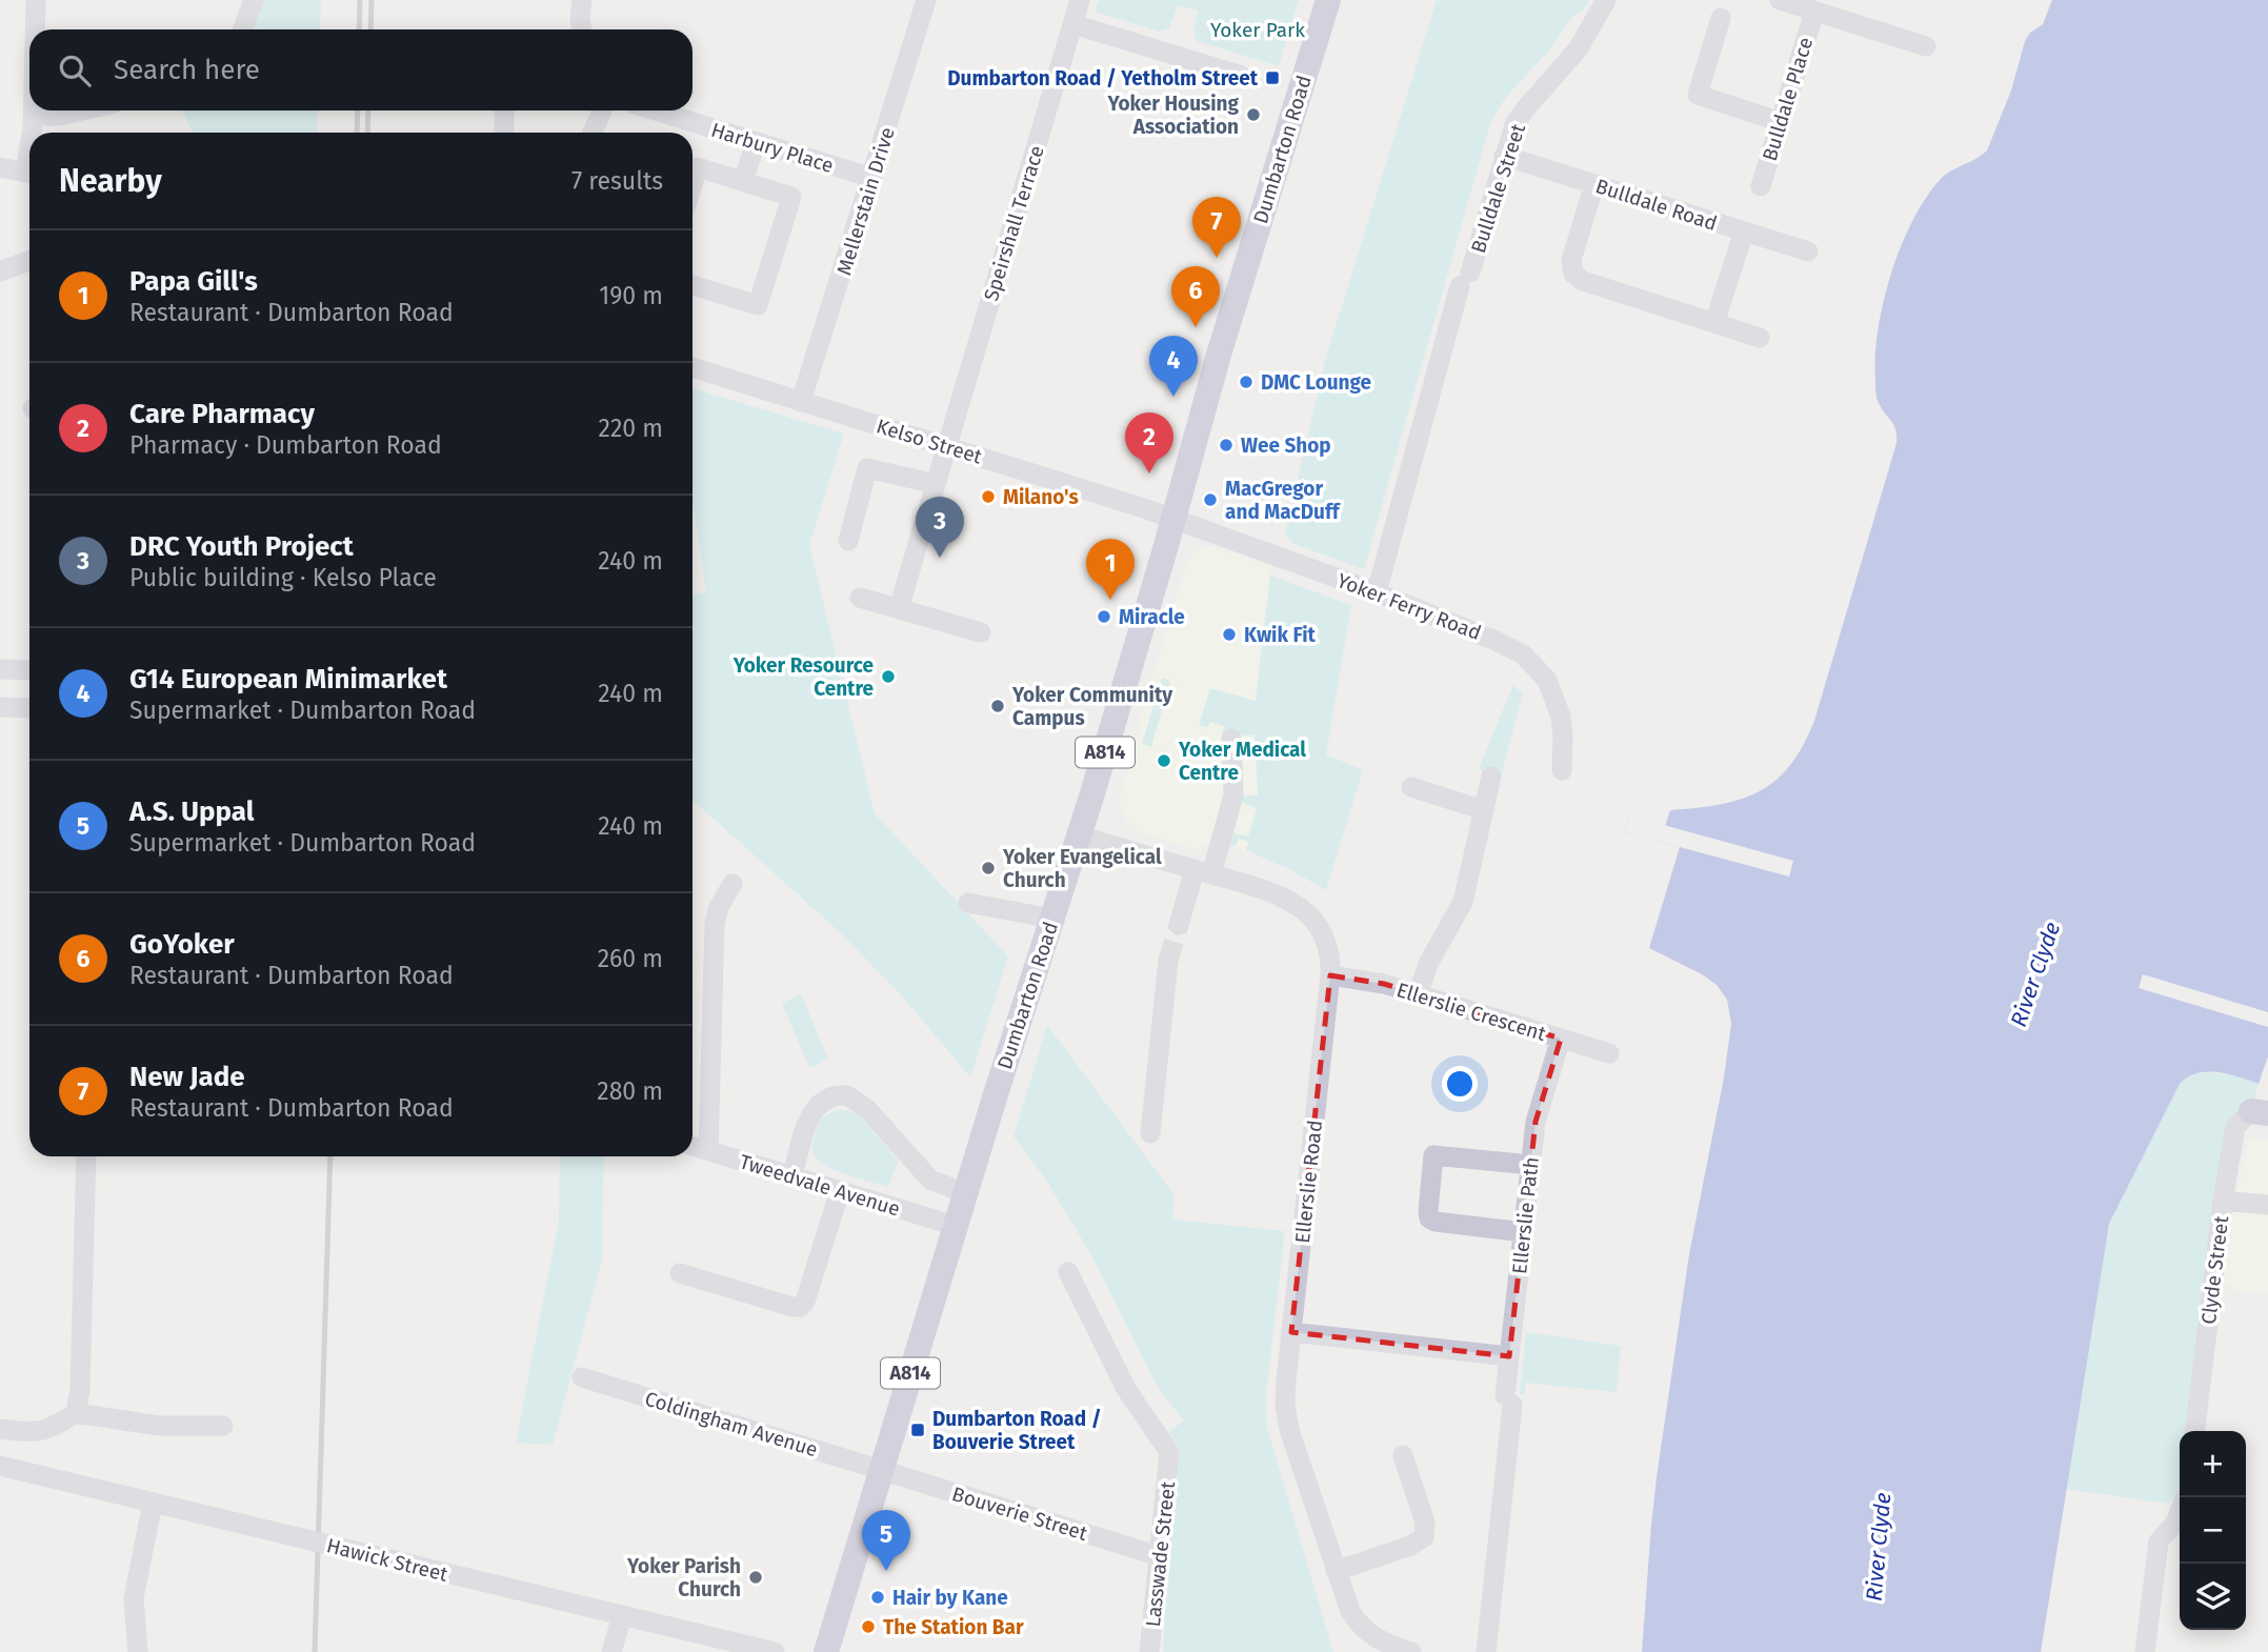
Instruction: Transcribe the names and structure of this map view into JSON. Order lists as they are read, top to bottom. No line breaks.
{"streets":{"main road":["Dumbarton Road","A814"],"street":["Bulldale Place","Harbury Place","Bulldale Street","Mellerstain Drive","Bulldale Road","Speirshall Terrace","Kelso Street","Yoker Ferry Road","Ellerslie Crescent","Ellerslie Road","Tweedvale Avenue","Ellerslie Path","Clyde Street","Coldingham Avenue","Bouverie Street","Lasswade Street","Hawick Street"]},"crossings":[["Harbury Place","Mellerstain Drive"],["Dumbarton Road","Kelso Street"],["Dumbarton Road","Yoker Ferry Road"],["Dumbarton Road","Ellerslie Road"],["Dumbarton Road","Tweedvale Avenue"],["Dumbarton Road","Coldingham Avenue"],["Dumbarton Road","Bouverie Street"],["Bulldale Street","Bulldale Road"],["Bulldale Street","Yoker Ferry Road"],["Mellerstain Drive","Kelso Street"],["Speirshall Terrace","Kelso Street"],["Kelso Street","Yoker Ferry Road"],["Ellerslie Crescent","Ellerslie Road"],["Ellerslie Crescent","Ellerslie Path"],["Coldingham Avenue","Bouverie Street"],["Bouverie Street","Lasswade Street"]],"water":["River Clyde"],"parks":["Yoker Park"],"places":{"transit":["Dumbarton Road / Yetholm Street","Dumbarton Road / Bouverie Street"],"other":["Yoker Housing Association","DMC Lounge","Wee Shop","Milano's","MacGregor and MacDuff","Miracle","Kwik Fit","Yoker Resource Centre","Yoker Community Campus","Yoker Medical Centre","Yoker Evangelical Church","Yoker Parish Church","Hair by Kane","The Station Bar"]},"page":{"search":"Search here","heading":["Nearby","7 results"],"pins":["7","6","4","2","3","1","5"],"list":[{"mark":"1","name":"Papa Gill's","note":"Restaurant · Dumbarton Road","value":"190 m"},{"mark":"2","name":"Care Pharmacy","note":"Pharmacy · Dumbarton Road","value":"220 m"},{"mark":"3","name":"DRC Youth Project","note":"Public building · Kelso Place","value":"240 m"},{"mark":"4","name":"G14 European Minimarket","note":"Supermarket · Dumbarton Road","value":"240 m"},{"mark":"5","name":"A.S. Uppal","note":"Supermarket · Dumbarton Road","value":"240 m"},{"mark":"6","name":"GoYoker","note":"Restaurant · Dumbarton Road","value":"260 m"},{"mark":"7","name":"New Jade","note":"Restaurant · Dumbarton Road","value":"280 m"}],"map_buttons":["+","−"]}}
